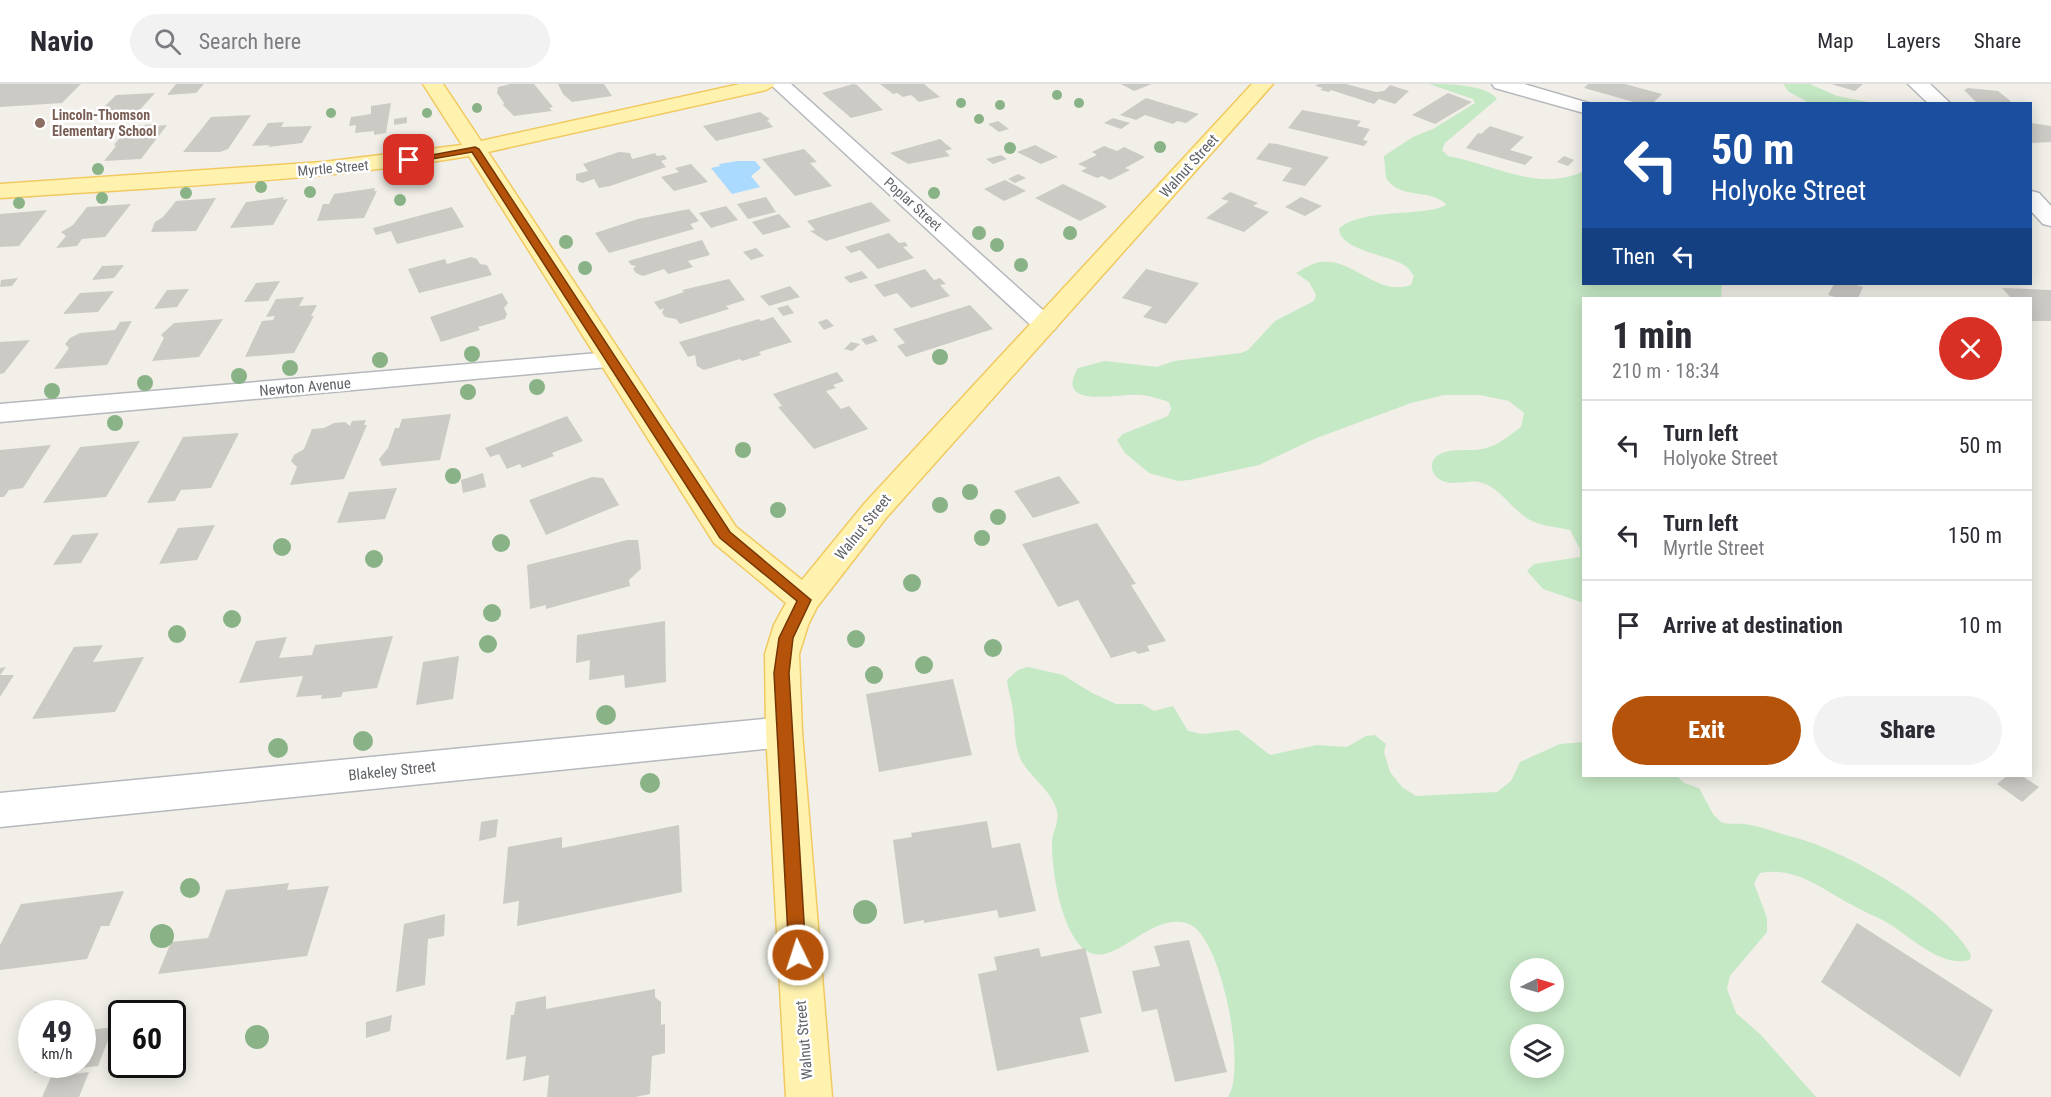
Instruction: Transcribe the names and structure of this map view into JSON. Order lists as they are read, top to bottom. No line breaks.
{"streets":{"main road":["Walnut Street","Myrtle Street"],"street":["Poplar Street","Newton Avenue","Blakeley Street"]},"crossings":[["Walnut Street","Poplar Street"],["Walnut Street","Blakeley Street"]],"places":["Lincoln-Thomson Elementary School"],"north":"right","page":{"header":"Navio","search":"Search here","nav":["Map","Layers","Share"],"turn":["50 m","Holyoke Street"],"then":"Then","heading":["1 min","210 m · 18:34"],"list":[{"name":"Turn left","note":"Holyoke Street","value":"50 m"},{"name":"Turn left","note":"Myrtle Street","value":"150 m"},{"name":"Arrive at destination","value":"10 m"}],"buttons":["Exit","Share"],"speed":"49 km/h","limit":"60"}}
